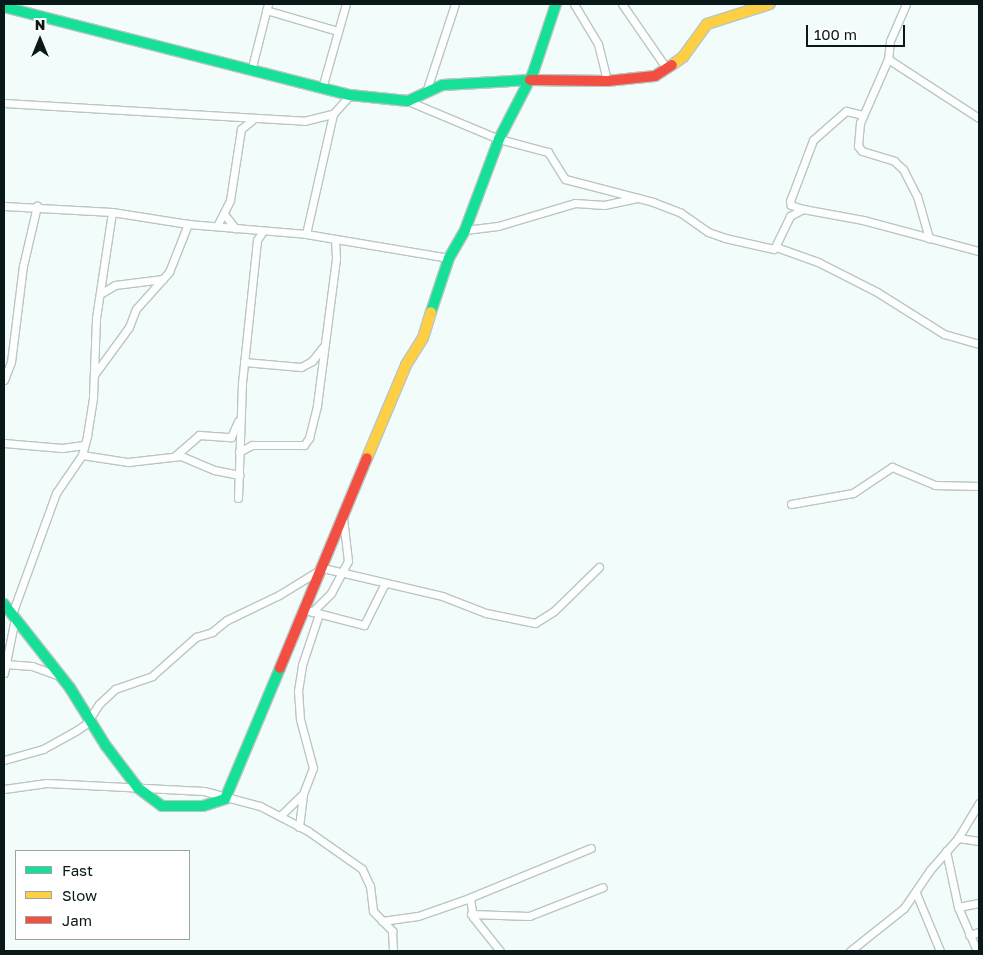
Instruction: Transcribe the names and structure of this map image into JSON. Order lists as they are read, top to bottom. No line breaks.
{"legend":["Fast","Slow","Jam"],"scale_bar":"100 m","north":"top"}
